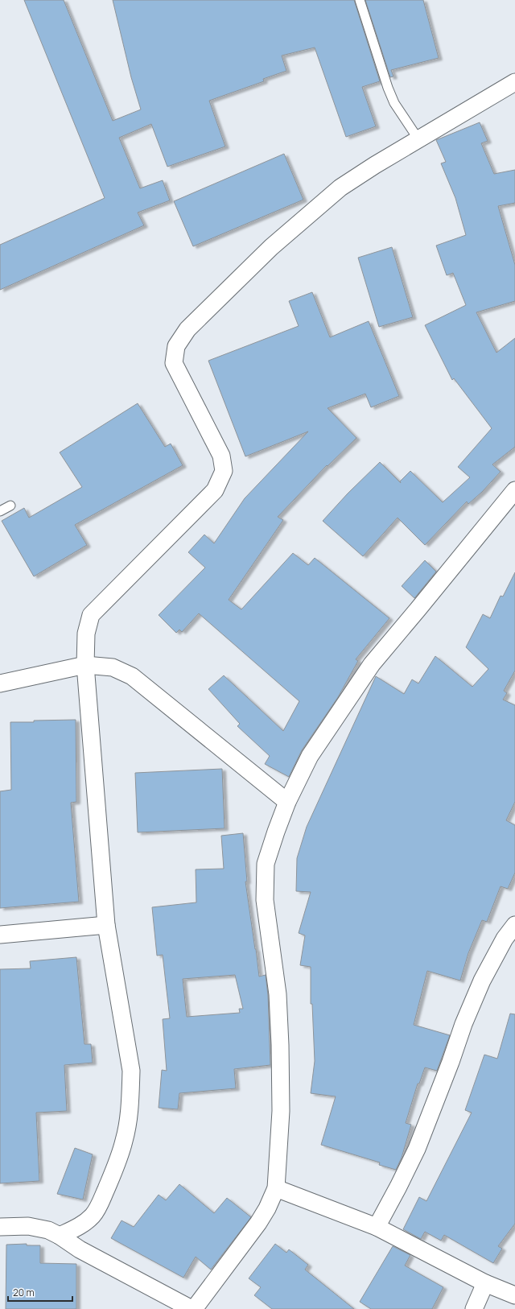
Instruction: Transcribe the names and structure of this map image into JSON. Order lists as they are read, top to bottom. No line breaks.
{"scale_bar":"20 m"}
